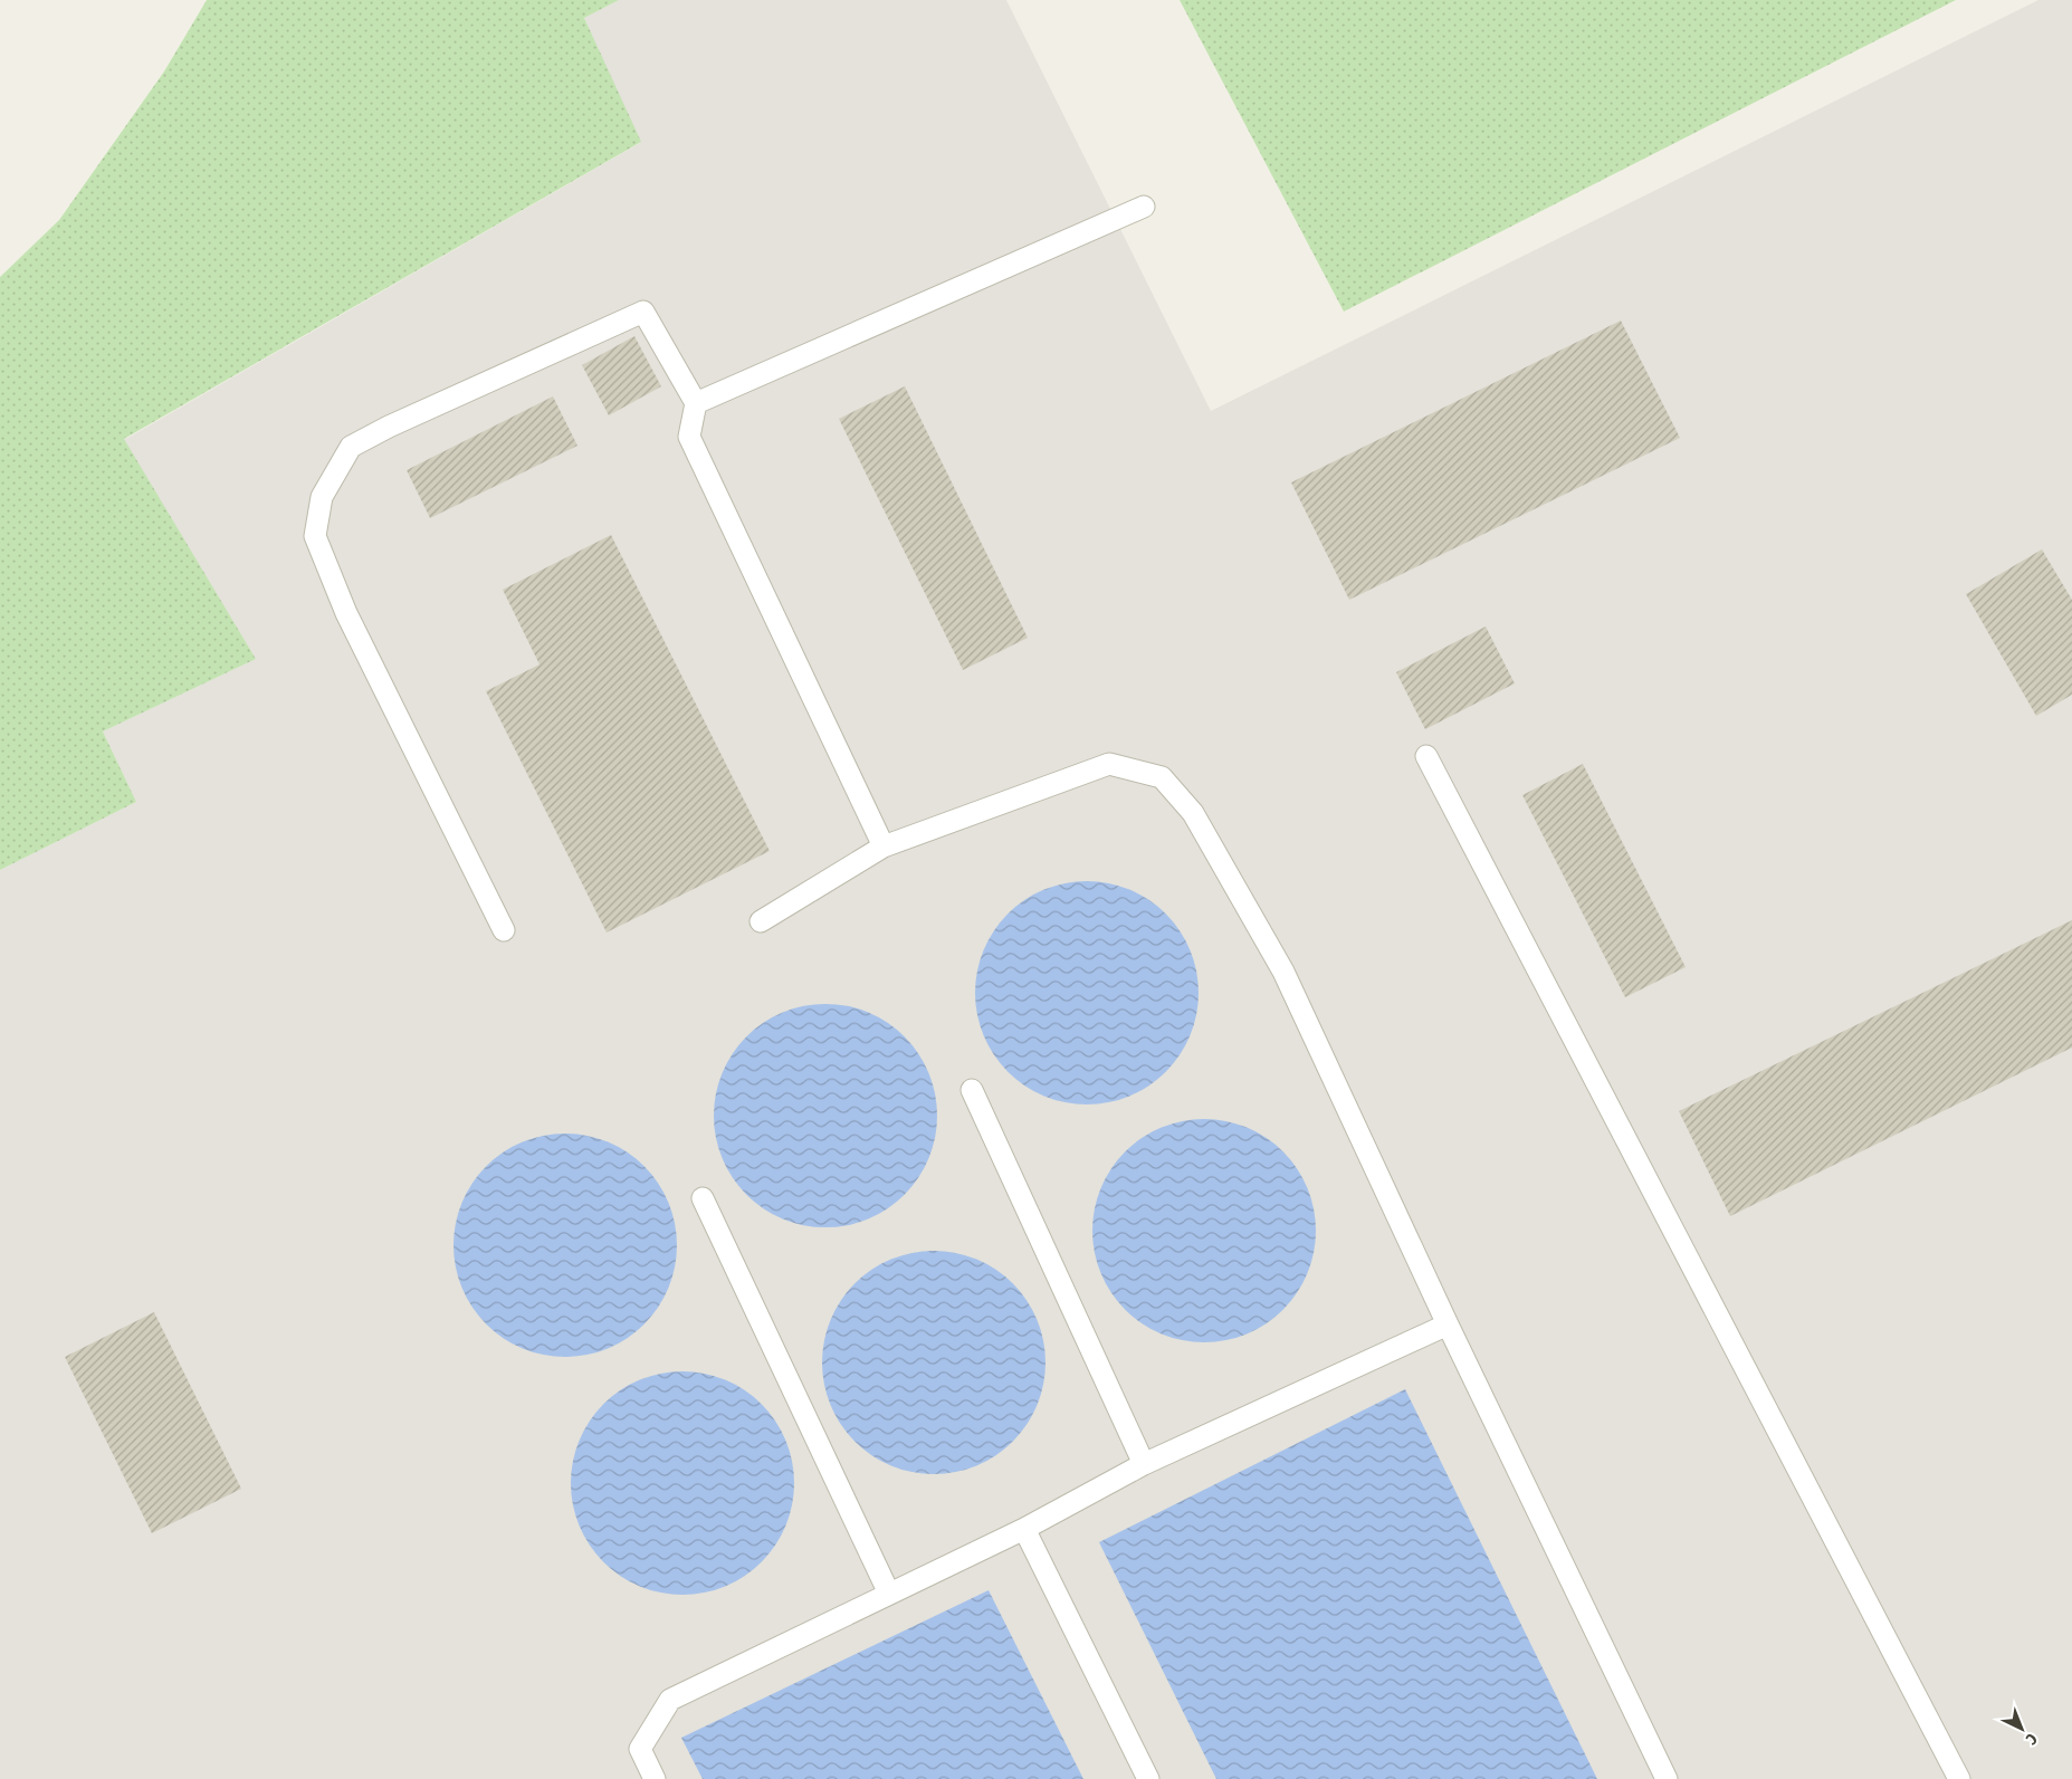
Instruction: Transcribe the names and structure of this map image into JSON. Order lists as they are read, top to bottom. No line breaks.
{"north":"bottom right"}
